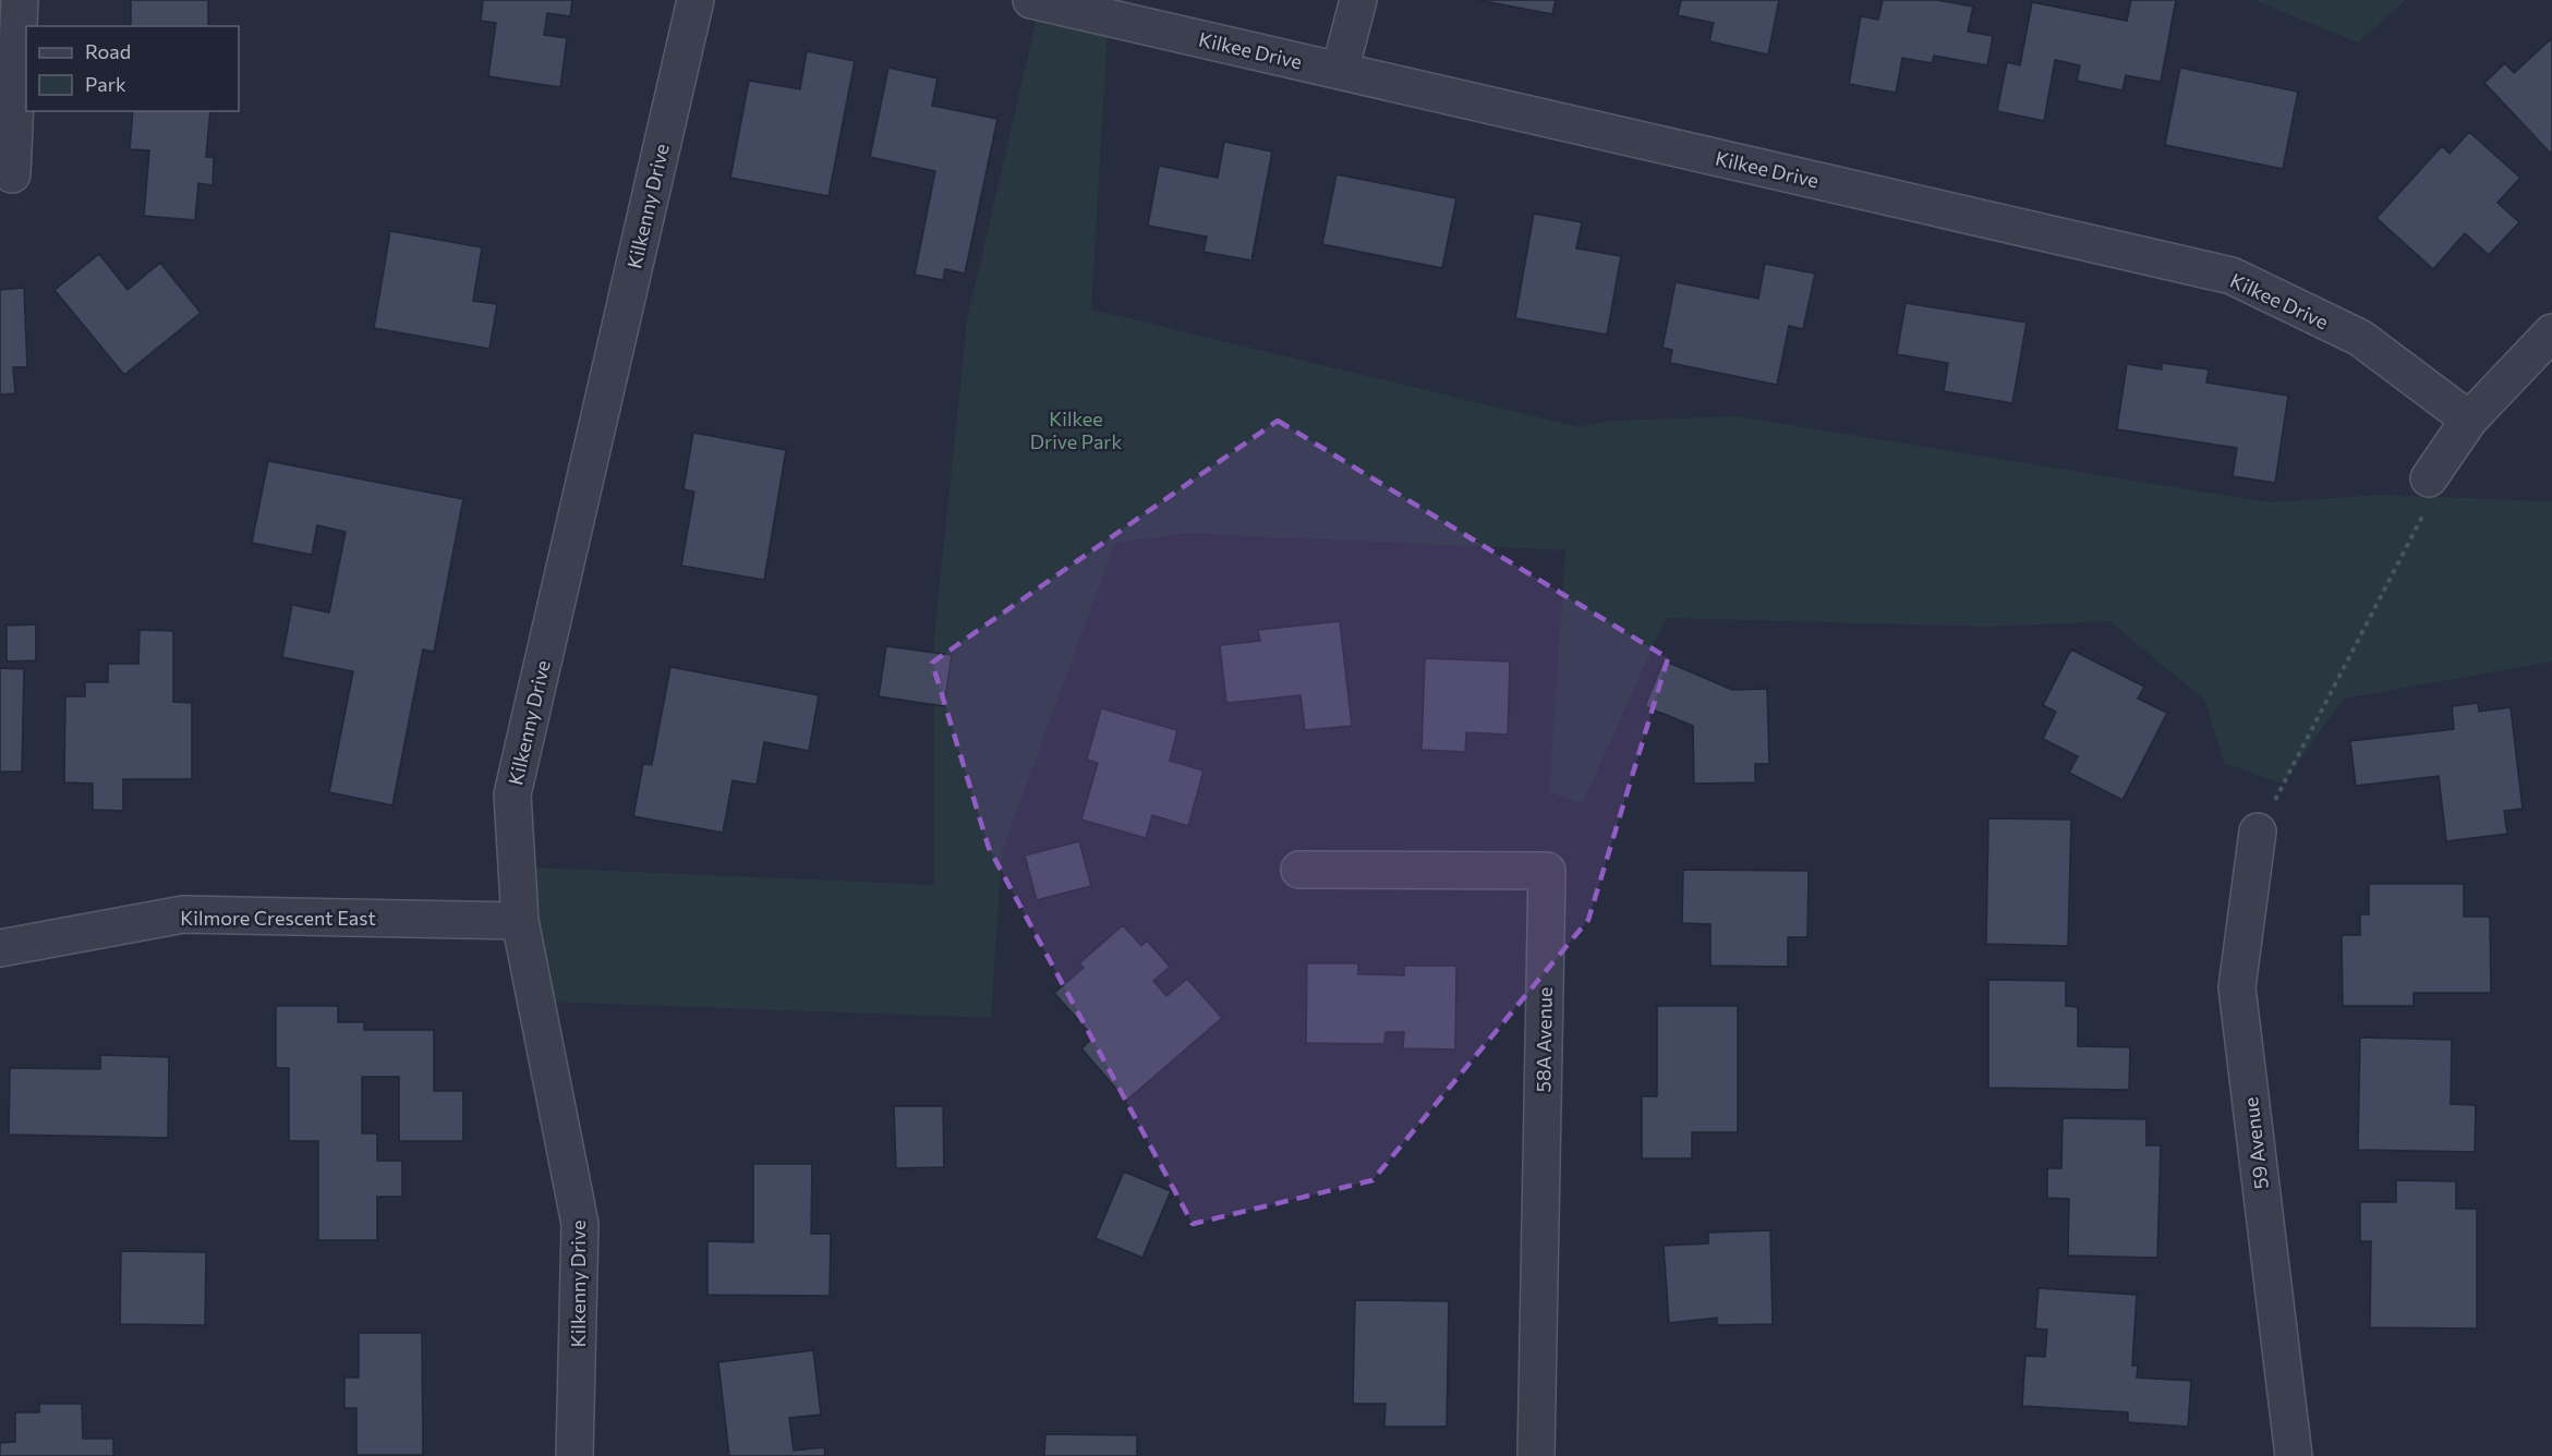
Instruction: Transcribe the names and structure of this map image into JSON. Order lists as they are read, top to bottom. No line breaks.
{"streets":{"street":["Kilkee Drive","Kilkenny Drive","Kilmore Crescent East","58A Avenue","59 Avenue"]},"crossings":[["Kilkenny Drive","Kilmore Crescent East"]],"parks":["Kilkee Drive Park"],"legend":["Road","Park"]}
